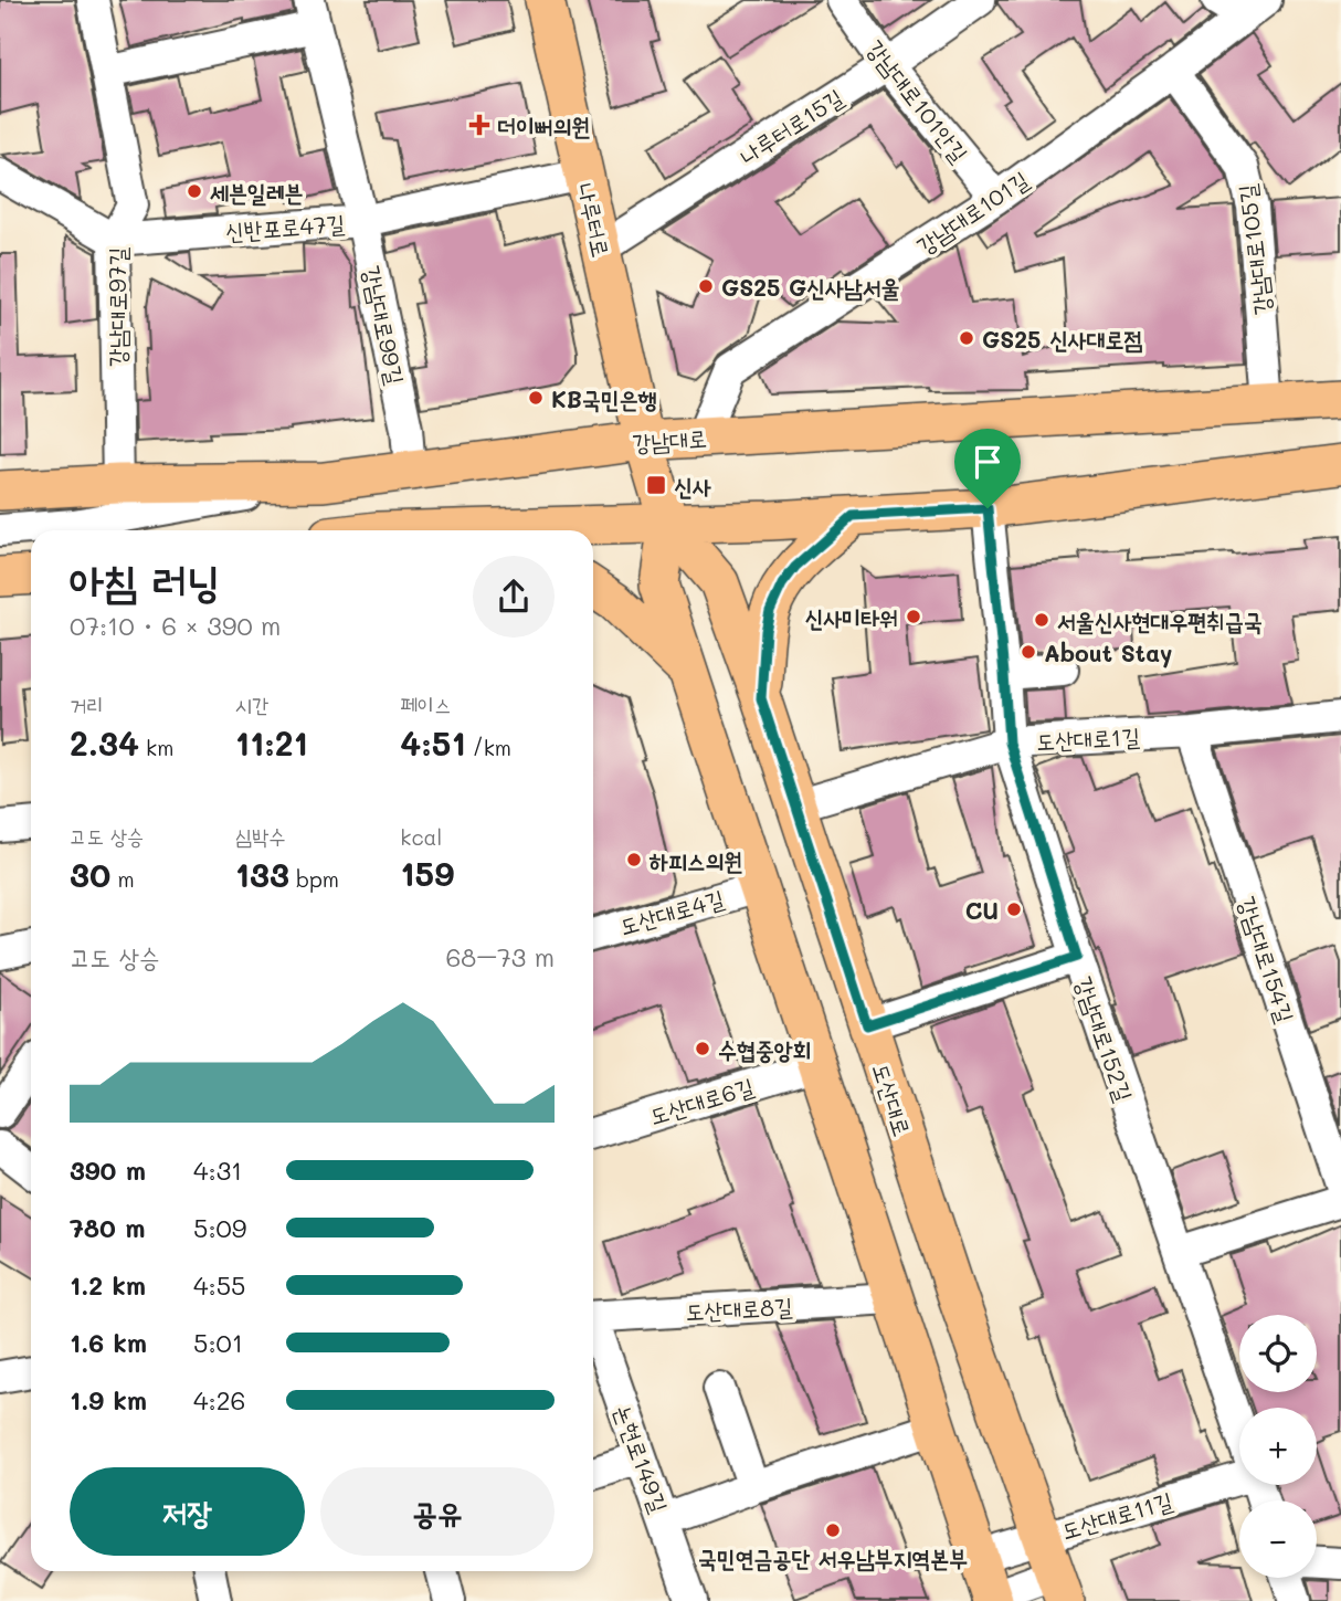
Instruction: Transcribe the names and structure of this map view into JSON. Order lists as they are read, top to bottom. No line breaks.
{"streets":{"main road":["나루터로","강남대로","도산대로"],"street":["강남대로101안길","나루터로15길","강남대로101길","신반포로47길","강남대로105길","강남대로97길","강남대로99길","도산대로1길","도산대로4길","강남대로154길","강남대로152길","도산대로6길","도산대로8길","논현로149길","도산대로11길"]},"crossings":[["강남대로101안길","나루터로15길"],["강남대로101안길","강남대로101길"],["나루터로15길","나루터로"],["강남대로101길","강남대로105길"],["강남대로101길","강남대로"],["나루터로","신반포로47길"],["나루터로","강남대로"],["나루터로","도산대로"],["신반포로47길","강남대로97길"],["신반포로47길","강남대로99길"],["강남대로105길","강남대로"],["강남대로97길","강남대로"],["강남대로99길","강남대로"],["강남대로","도산대로"],["도산대로1길","강남대로154길"],["도산대로1길","강남대로152길"],["도산대로1길","도산대로"],["도산대로4길","도산대로"],["도산대로","도산대로6길"],["도산대로","도산대로8길"],["도산대로","도산대로11길"]],"places":{"health":["더이뻐의원"],"other":["세븐일레븐","GS25 G신사남서울","GS25 신사대로점","KB국민은행","신사미타워","서울신사현대우편취급국","About Stay","하피스의원","CU","수협중앙회","국민연금공단 서우남부지역본부"],"transit":["신사"]},"page":{"heading":["아침 러닝","07:10 · 6 × 390 m"],"stats":[["거리","2.34 km"],["시간","11:21"],["페이스","4:51 /km"],["고도 상승","30 m"],["심박수","133 bpm"],["kcal","159"]],"chart":["고도 상승","68–73 m"],"list":[{"name":"390 m","note":"4:31"},{"name":"780 m","note":"5:09"},{"name":"1.2 km","note":"4:55"},{"name":"1.6 km","note":"5:01"},{"name":"1.9 km","note":"4:26"}],"map_buttons":["+","−"],"buttons":["저장","공유"]}}
